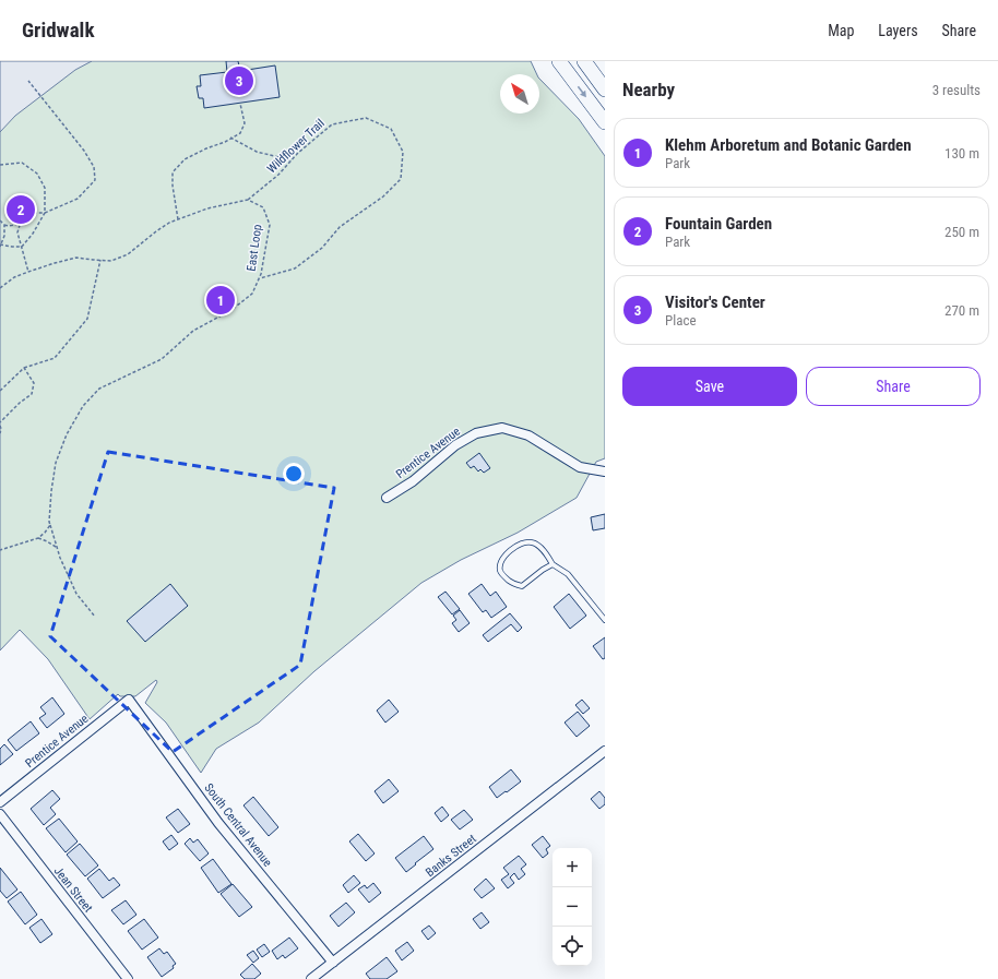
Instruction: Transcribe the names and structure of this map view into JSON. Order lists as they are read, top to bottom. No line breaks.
{"streets":{"street":["Prentice Avenue","South Central Avenue","Banks Street","Jean Street"],"path":["Wildflower Trail","East Loop"]},"crossings":[["Wildflower Trail","East Loop"],["Prentice Avenue","South Central Avenue"],["South Central Avenue","Banks Street"]],"north":"top left","page":{"header":"Gridwalk","nav":["Map","Layers","Share"],"heading":["Nearby","3 results"],"pins":["3","2","1"],"list":[{"mark":"1","name":"Klehm Arboretum and Botanic Garden","note":"Park","value":"130 m"},{"mark":"2","name":"Fountain Garden","note":"Park","value":"250 m"},{"mark":"3","name":"Visitor's Center","note":"Place","value":"270 m"}],"buttons":["Save","Share"],"map_buttons":["+","−"]}}
